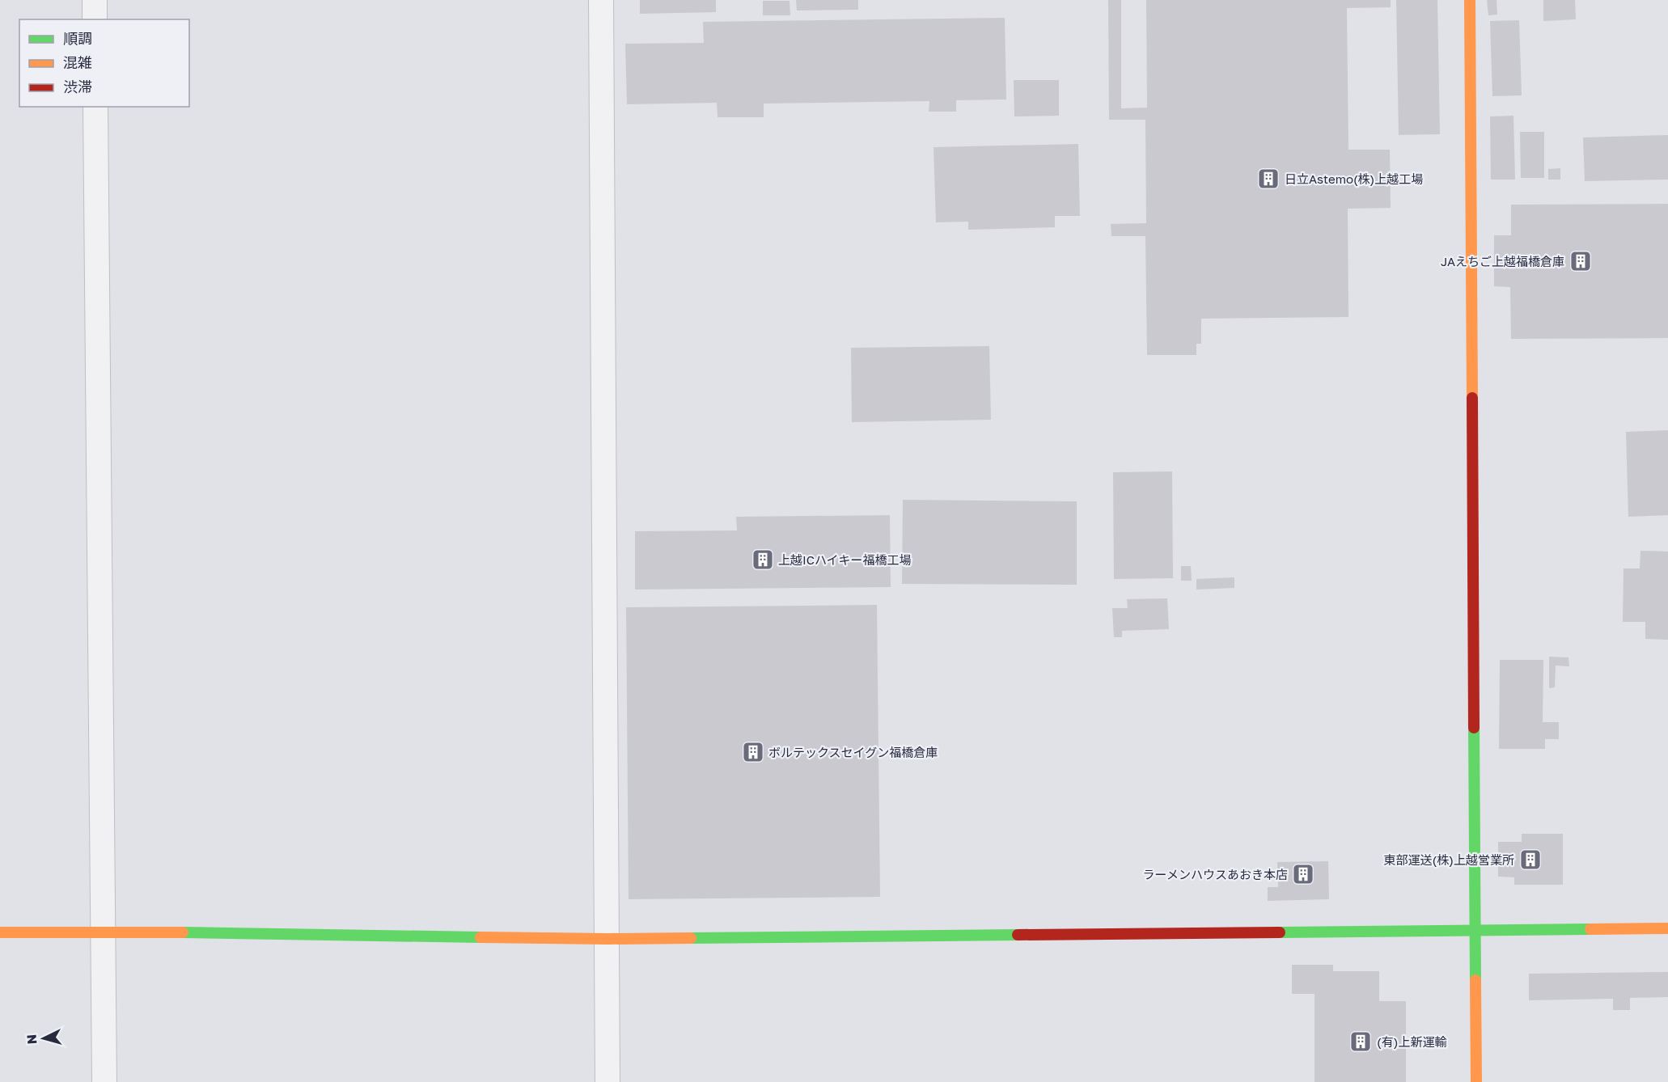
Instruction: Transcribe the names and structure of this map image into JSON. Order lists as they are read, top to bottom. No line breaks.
{"places":{"building":["日立Astemo(株)上越工場","JAえちご上越福橋倉庫","上越ICハイキー福橋工場","ボルテックスセイグン福橋倉庫","東部運送(株)上越営業所","ラーメンハウスあおき本店","(有)上新運輸"]},"legend":["順調","混雑","渋滞"],"north":"left"}
